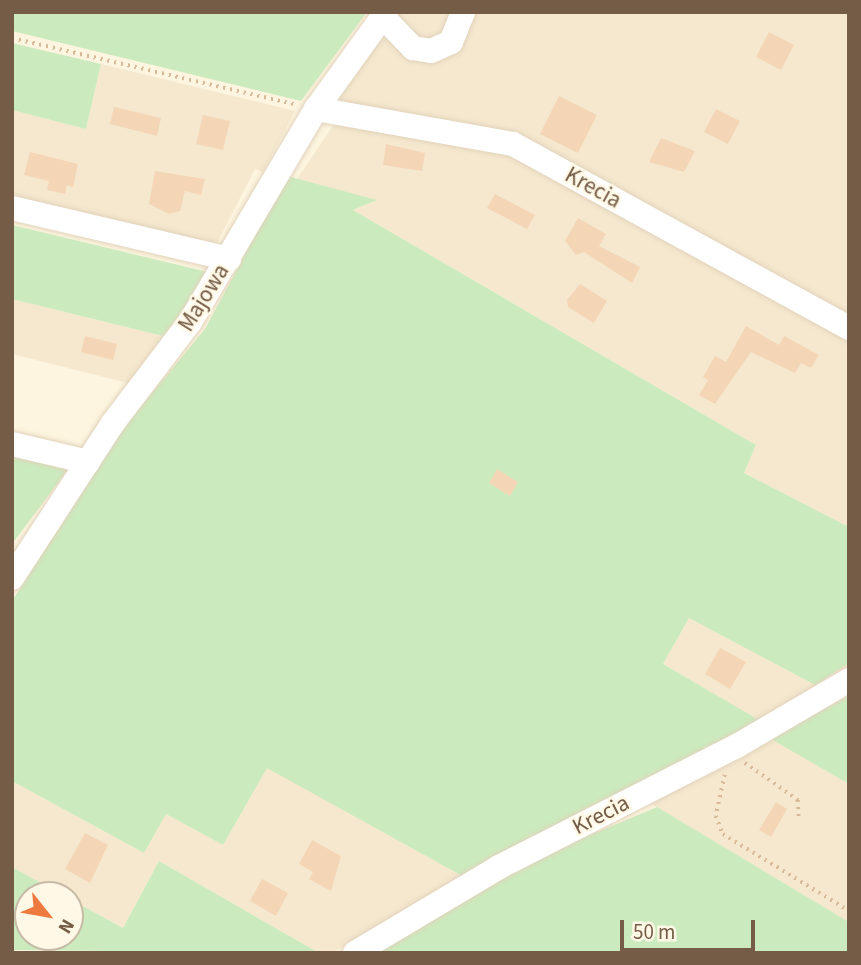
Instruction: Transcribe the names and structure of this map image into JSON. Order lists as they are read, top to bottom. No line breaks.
{"streets":{"street":["Krecia","Majowa"]},"crossings":[["Krecia","Majowa"]],"scale_bar":"50 m","north":"bottom right"}
